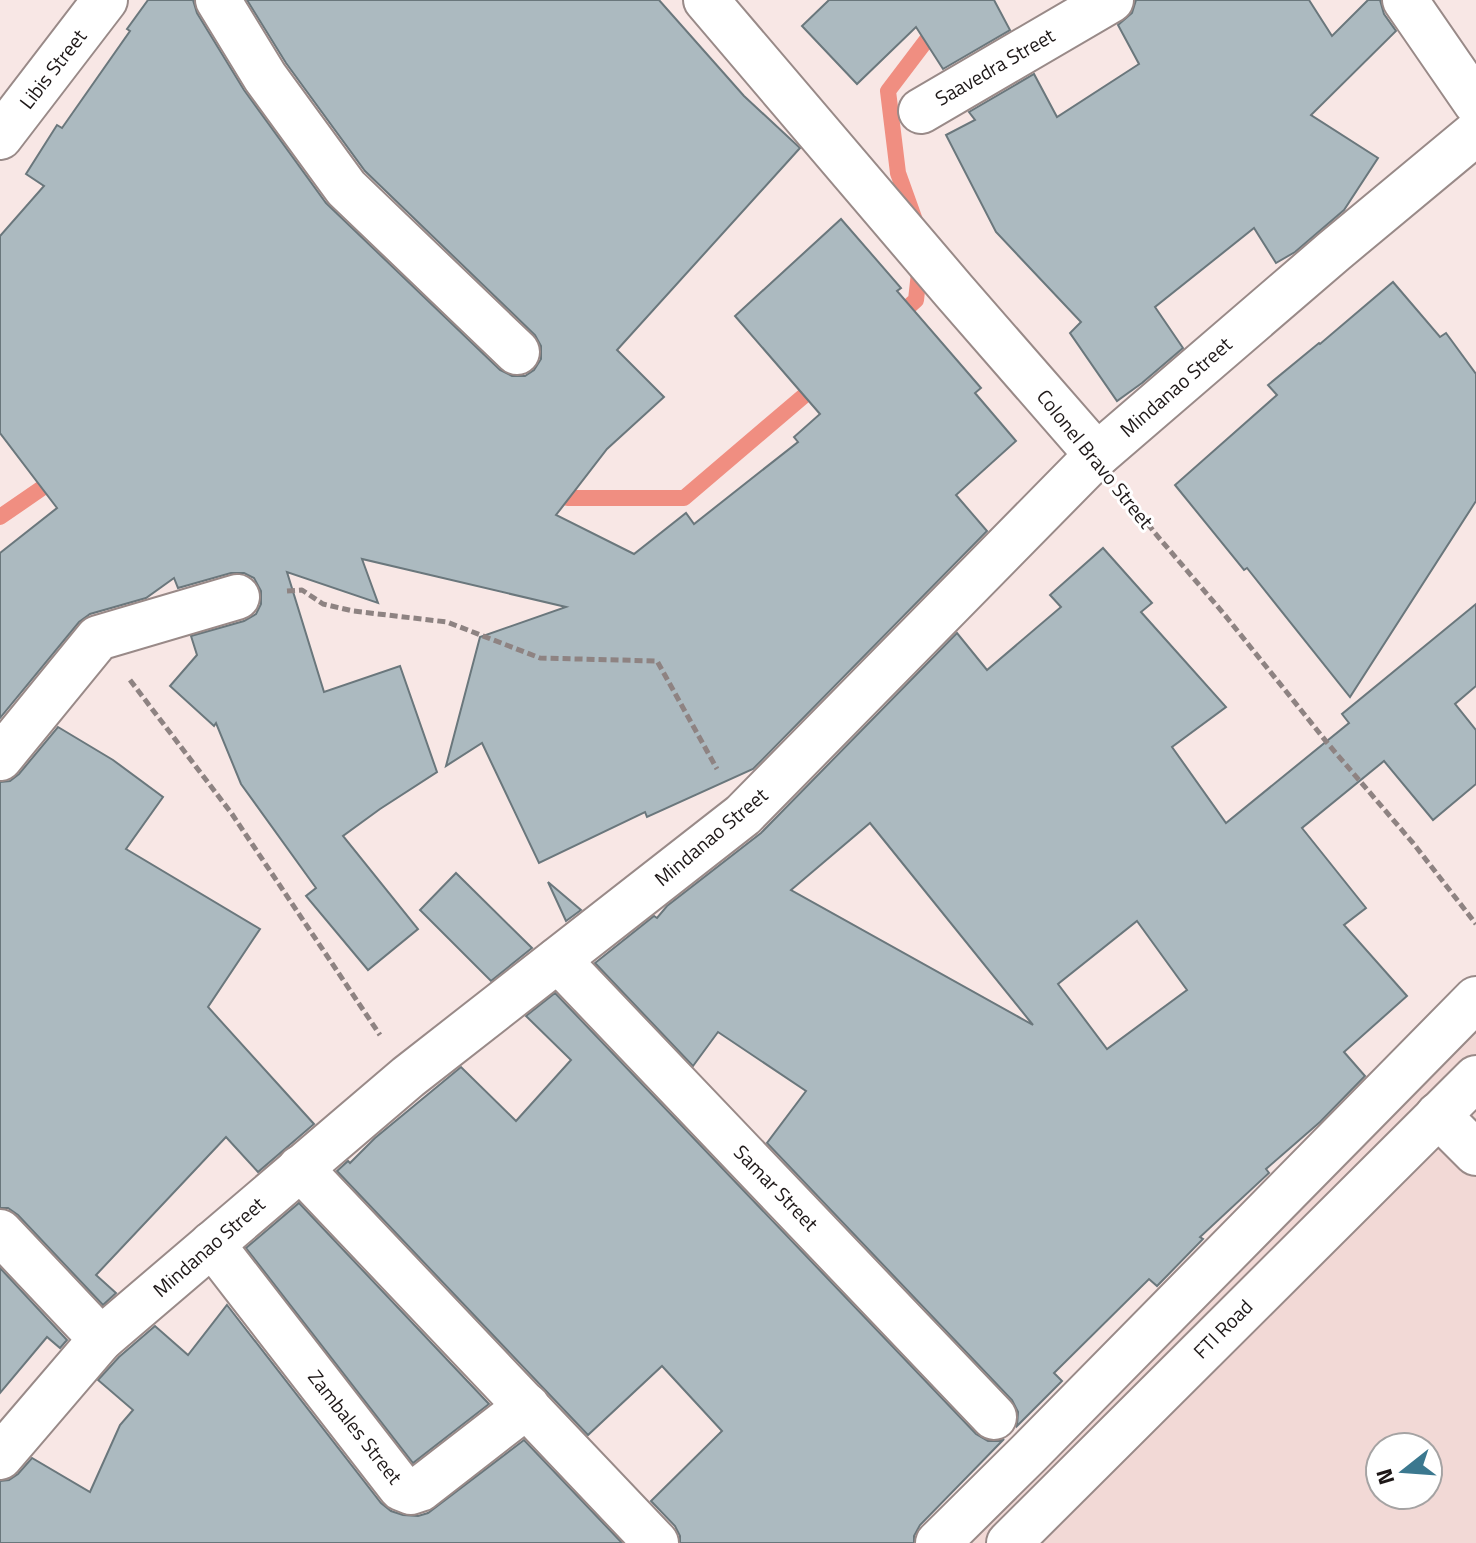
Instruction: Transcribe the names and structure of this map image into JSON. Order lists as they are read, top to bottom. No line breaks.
{"streets":{"street":["Saavedra Street","Libis Street","Mindanao Street","Colonel Bravo Street","Samar Street","FTI Road","Zambales Street"]},"crossings":[["Mindanao Street","Colonel Bravo Street"],["Mindanao Street","Samar Street"],["Mindanao Street","Zambales Street"]],"north":"left"}
